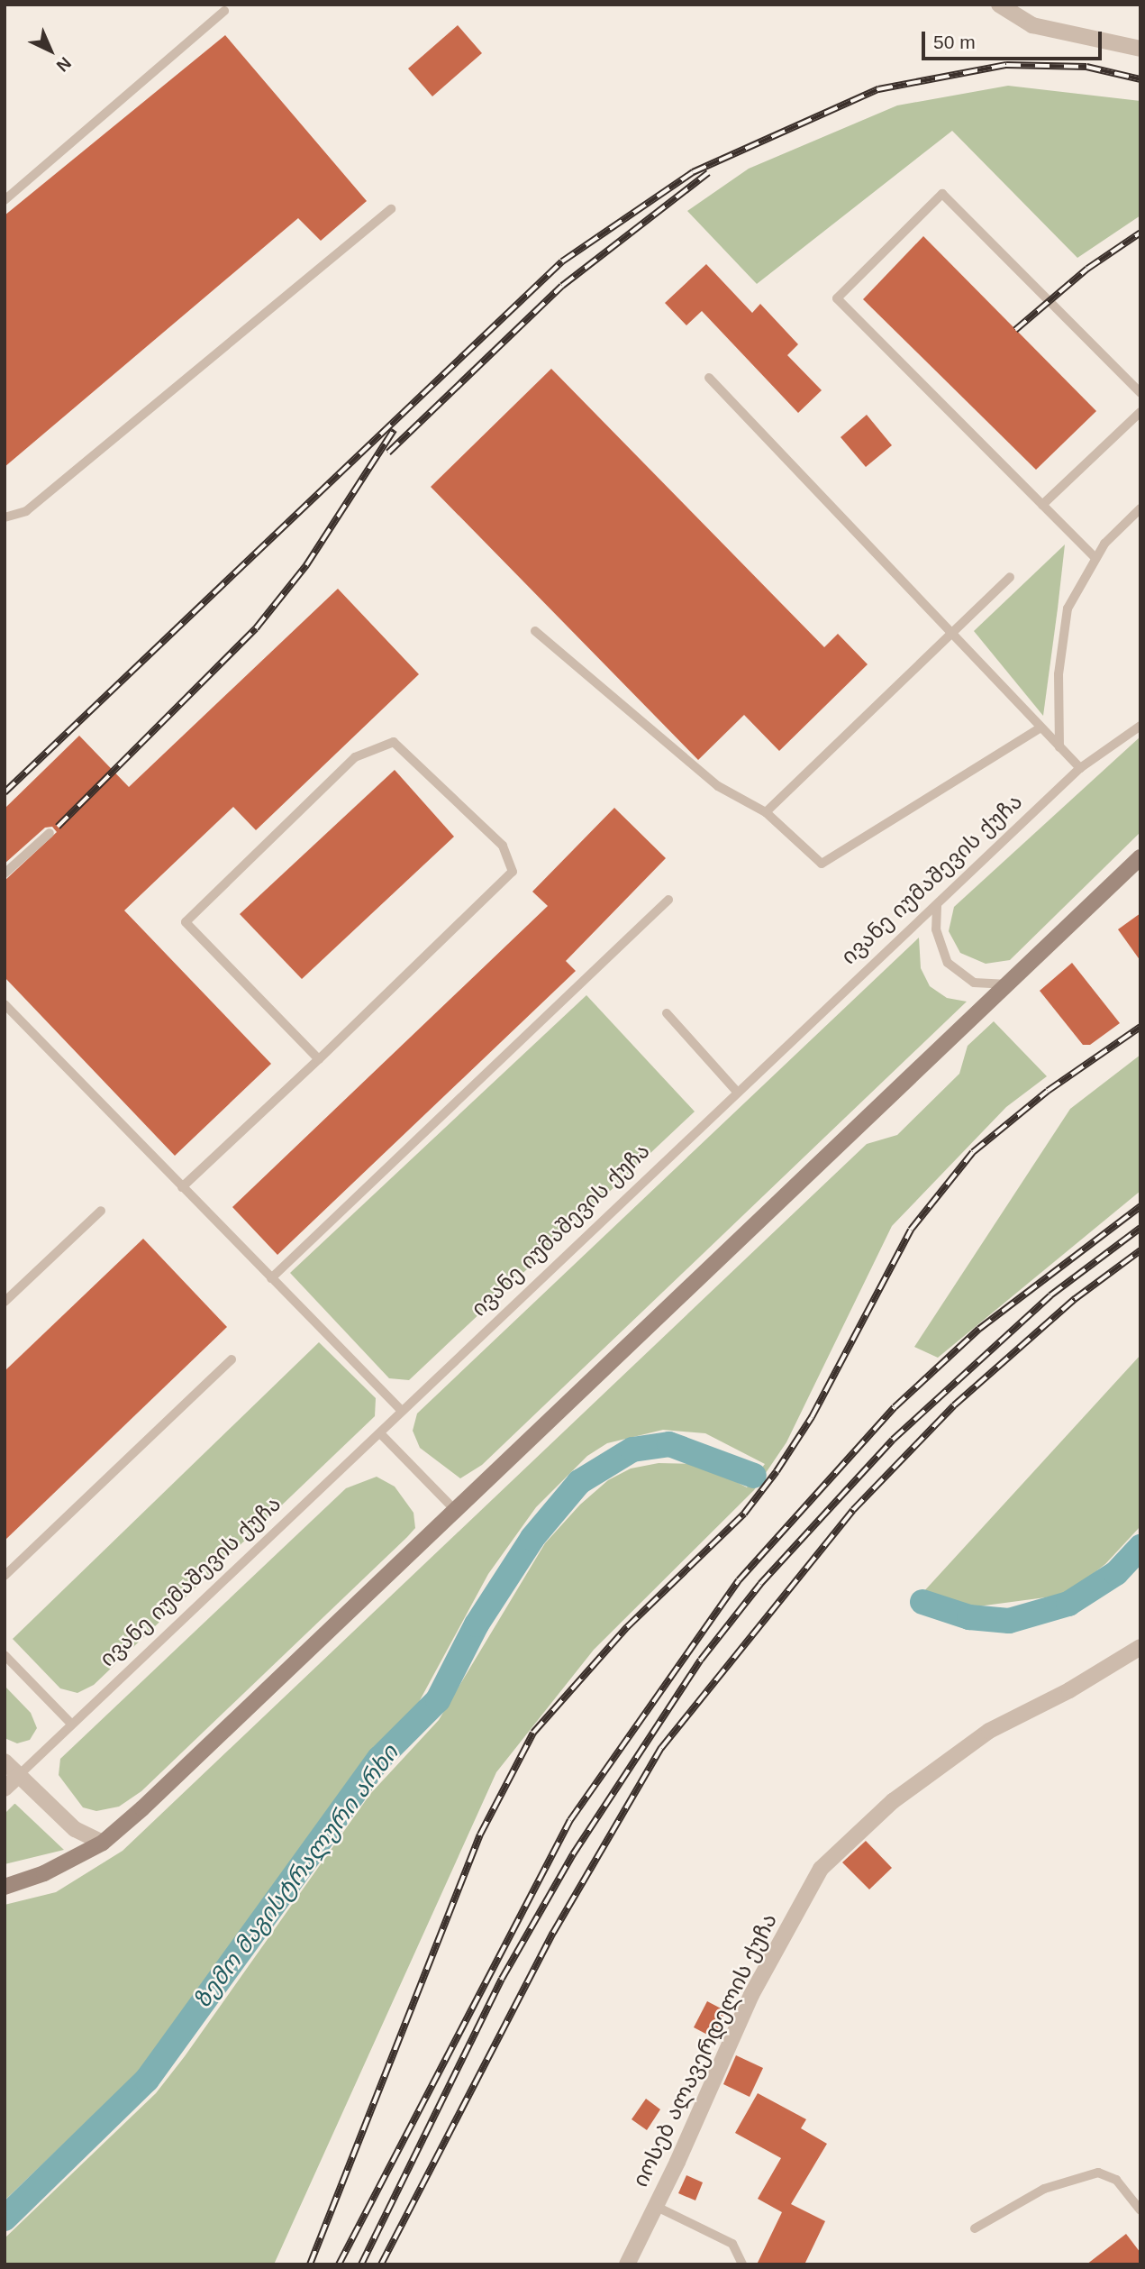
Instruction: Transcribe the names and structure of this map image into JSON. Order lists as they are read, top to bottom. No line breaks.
{"streets":{"street":["ივანე იუმაშევის ქუჩა","იოსებ ალავერდელის ქუჩა"]},"water":["ზემო მაგისტრალური არხი"],"scale_bar":"50 m","north":"bottom right"}
